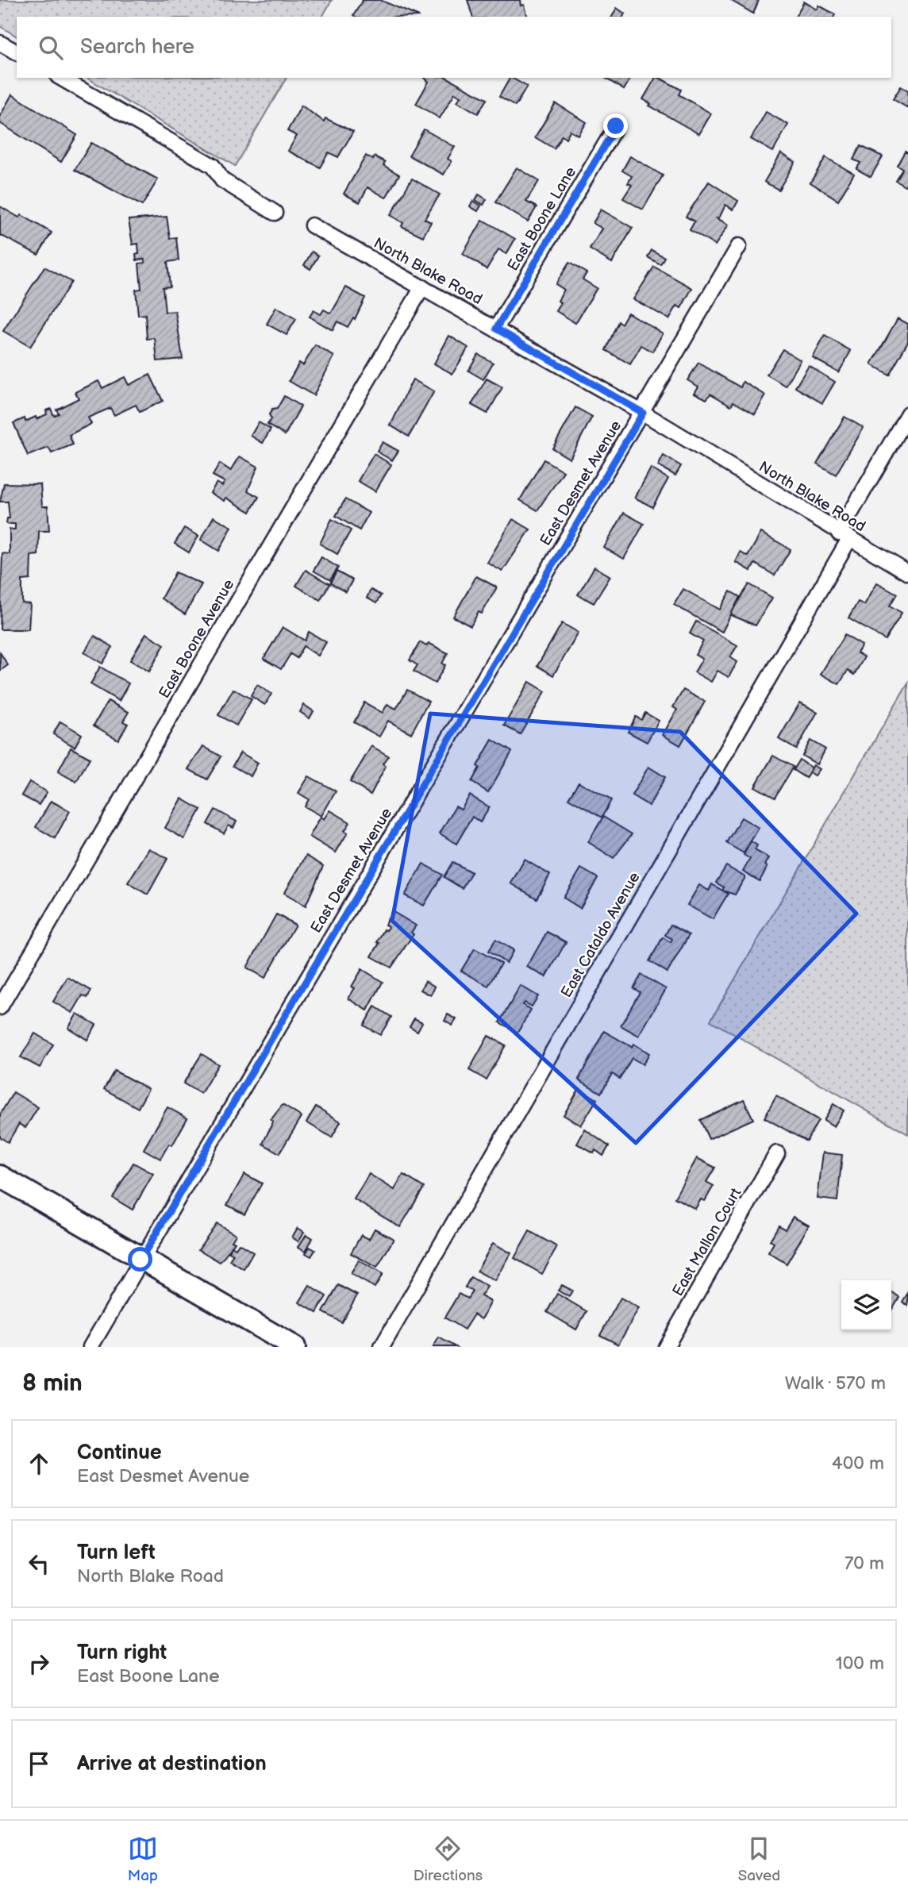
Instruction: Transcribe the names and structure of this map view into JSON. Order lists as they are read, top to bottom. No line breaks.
{"streets":{"street":["East Boone Lane","North Blake Road","East Desmet Avenue","East Boone Avenue","East Cataldo Avenue","East Mallon Court"]},"crossings":[["East Boone Lane","North Blake Road"],["North Blake Road","East Desmet Avenue"],["North Blake Road","East Boone Avenue"],["North Blake Road","East Cataldo Avenue"]],"page":{"search":"Search here","heading":["8 min","Walk · 570 m"],"list":[["Continue","East Desmet Avenue","400 m"],["Turn left","North Blake Road","70 m"],["Turn right","East Boone Lane","100 m"],"Arrive at destination"],"nav":["Map","Directions","Saved"]}}
